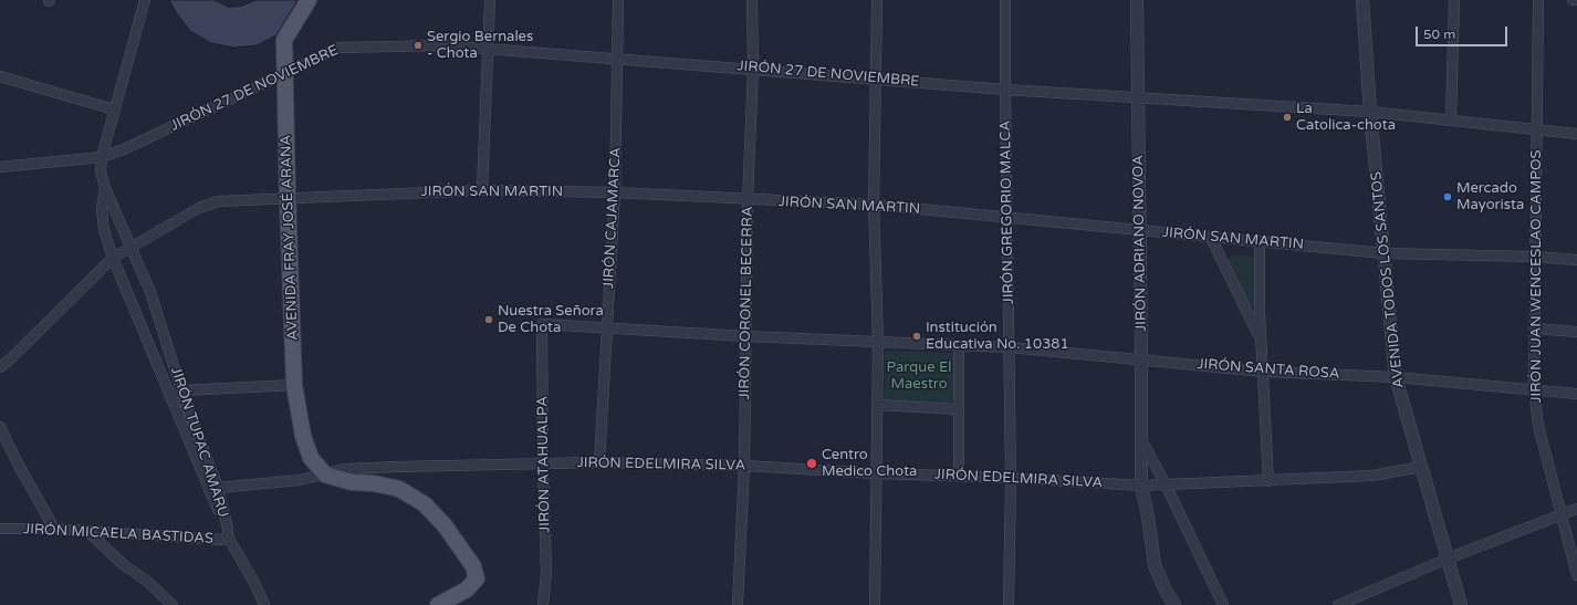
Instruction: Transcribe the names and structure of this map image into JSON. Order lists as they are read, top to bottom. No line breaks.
{"streets":{"main road":["AVENIDA FRAY JOSÉ ARANA"],"street":["JIRÓN 27 DE NOVIEMBRE","JIRÓN SAN MARTIN","JIRÓN GREGORIO MALCA","JIRÓN CAJAMARCA","JIRÓN ADRIANO NOVOA","JIRÓN JUAN WENCESLAO CAMPOS","AVENIDA TODOS LOS SANTOS","JIRÓN CORONEL BECERRA","JIRÓN SANTA ROSA","JIRÓN TUPAC AMARU","JIRÓN ATAHUALPA","JIRÓN EDELMIRA SILVA","JIRÓN MICAELA BASTIDAS"]},"crossings":[["JIRÓN 27 DE NOVIEMBRE","JIRÓN GREGORIO MALCA"],["JIRÓN 27 DE NOVIEMBRE","JIRÓN CAJAMARCA"],["JIRÓN 27 DE NOVIEMBRE","AVENIDA FRAY JOSÉ ARANA"],["JIRÓN 27 DE NOVIEMBRE","JIRÓN ADRIANO NOVOA"],["JIRÓN 27 DE NOVIEMBRE","JIRÓN JUAN WENCESLAO CAMPOS"],["JIRÓN 27 DE NOVIEMBRE","AVENIDA TODOS LOS SANTOS"],["JIRÓN 27 DE NOVIEMBRE","JIRÓN CORONEL BECERRA"],["JIRÓN 27 DE NOVIEMBRE","JIRÓN TUPAC AMARU"],["JIRÓN SAN MARTIN","JIRÓN GREGORIO MALCA"],["JIRÓN SAN MARTIN","JIRÓN CAJAMARCA"],["JIRÓN SAN MARTIN","AVENIDA FRAY JOSÉ ARANA"],["JIRÓN SAN MARTIN","JIRÓN ADRIANO NOVOA"],["JIRÓN SAN MARTIN","JIRÓN JUAN WENCESLAO CAMPOS"],["JIRÓN SAN MARTIN","AVENIDA TODOS LOS SANTOS"],["JIRÓN SAN MARTIN","JIRÓN CORONEL BECERRA"],["JIRÓN SAN MARTIN","JIRÓN TUPAC AMARU"],["JIRÓN GREGORIO MALCA","JIRÓN SANTA ROSA"],["JIRÓN GREGORIO MALCA","JIRÓN EDELMIRA SILVA"],["JIRÓN CAJAMARCA","JIRÓN SANTA ROSA"],["JIRÓN CAJAMARCA","JIRÓN EDELMIRA SILVA"],["AVENIDA FRAY JOSÉ ARANA","JIRÓN EDELMIRA SILVA"],["JIRÓN ADRIANO NOVOA","JIRÓN SANTA ROSA"],["JIRÓN ADRIANO NOVOA","JIRÓN EDELMIRA SILVA"],["JIRÓN JUAN WENCESLAO CAMPOS","JIRÓN SANTA ROSA"],["AVENIDA TODOS LOS SANTOS","JIRÓN SANTA ROSA"],["AVENIDA TODOS LOS SANTOS","JIRÓN EDELMIRA SILVA"],["JIRÓN CORONEL BECERRA","JIRÓN SANTA ROSA"],["JIRÓN CORONEL BECERRA","JIRÓN EDELMIRA SILVA"],["JIRÓN SANTA ROSA","JIRÓN ATAHUALPA"],["JIRÓN TUPAC AMARU","JIRÓN EDELMIRA SILVA"],["JIRÓN TUPAC AMARU","JIRÓN MICAELA BASTIDAS"],["JIRÓN ATAHUALPA","JIRÓN EDELMIRA SILVA"]],"parks":["Parque El Maestro"],"places":["Sergio Bernales - Chota","La Catolica-chota","Mercado Mayorista","Nuestra Señora De Chota","Institución Educativa No. 10381","Centro Medico Chota"],"scale_bar":"50 m"}
